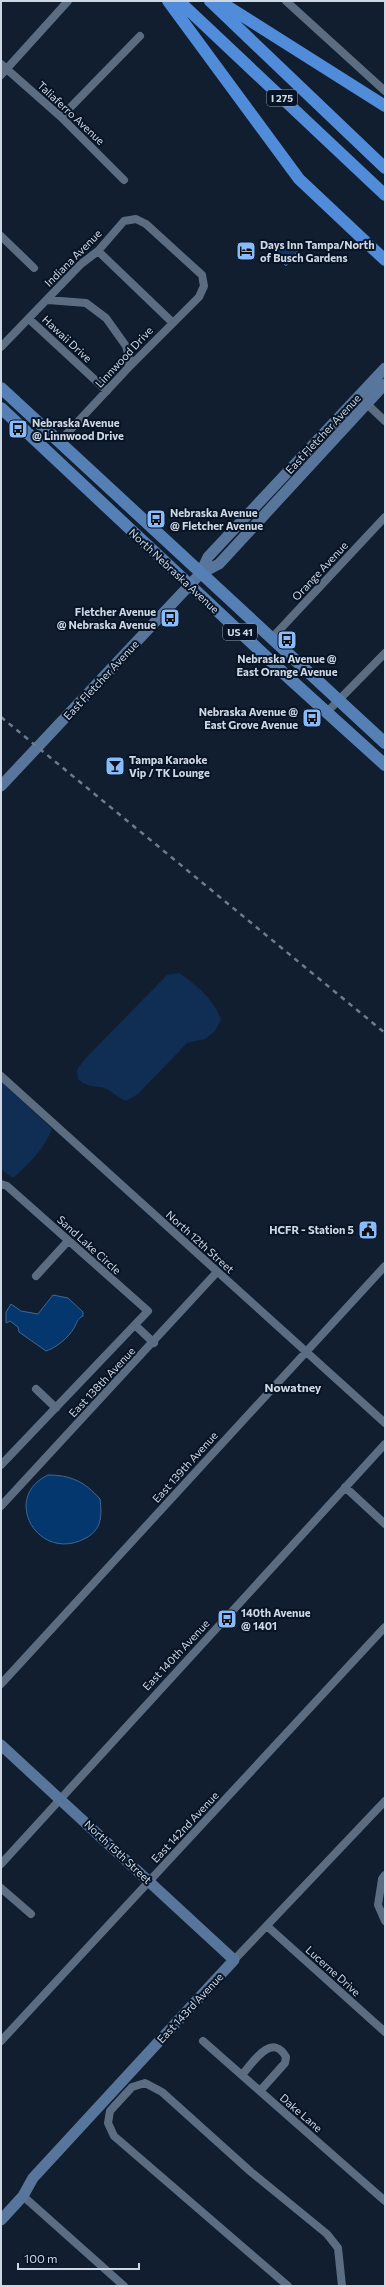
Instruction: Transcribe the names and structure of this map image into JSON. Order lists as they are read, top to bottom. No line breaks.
{"streets":{"highway":["I 275"],"main road":["East Fletcher Avenue","North Nebraska Avenue","US 41","North 15th Street","East 143rd Avenue"],"street":["Taliaferro Avenue","Indiana Avenue","Hawaii Drive","Linnwood Drive","Orange Avenue","North 12th Street","Sand Lake Circle","East 138th Avenue","East 139th Avenue","East 140th Avenue","East 142nd Avenue","Lucerne Drive","Dake Lane"]},"crossings":[["Indiana Avenue","Hawaii Drive"],["Indiana Avenue","Linnwood Drive"],["Hawaii Drive","Linnwood Drive"],["Linnwood Drive","North Nebraska Avenue"],["East Fletcher Avenue","North Nebraska Avenue"],["North Nebraska Avenue","Orange Avenue"],["North 12th Street","East 138th Avenue"],["North 12th Street","East 139th Avenue"],["East 140th Avenue","North 15th Street"],["East 142nd Avenue","North 15th Street"],["North 15th Street","East 143rd Avenue"],["Lucerne Drive","East 143rd Avenue"]],"districts":["Nowatney"],"places":{"hotel":["Days Inn Tampa/North of Busch Gardens"],"bus stop":["Nebraska Avenue @ Linnwood Drive","Nebraska Avenue @ Fletcher Avenue","Fletcher Avenue @ Nebraska Avenue","Nebraska Avenue @ East Orange Avenue","Nebraska Avenue @ East Grove Avenue","140th Avenue @ 1401"],"bar":["Tampa Karaoke Vip / TK Lounge"],"public building":["HCFR - Station 5"]},"scale_bar":"100 m"}
